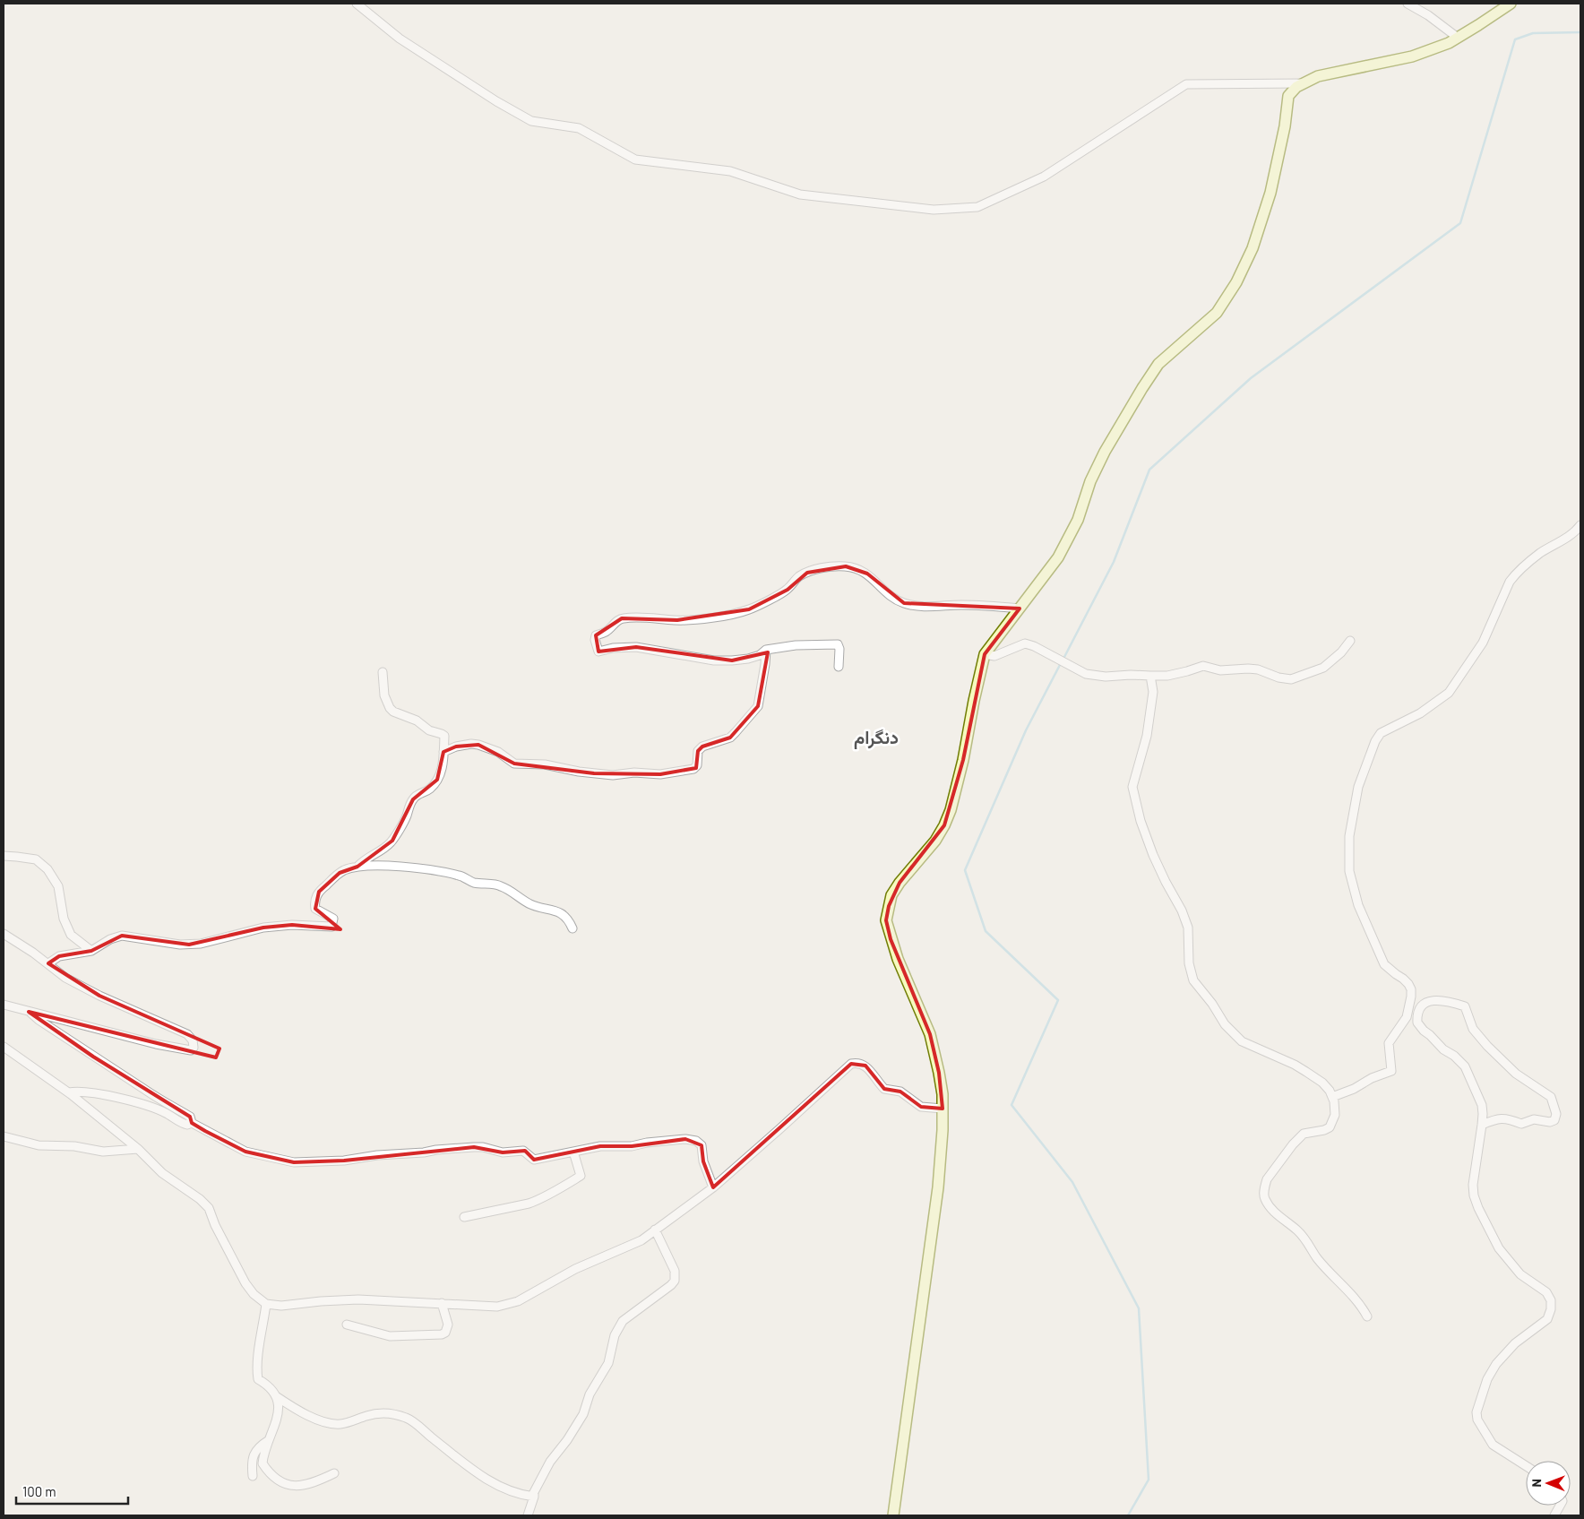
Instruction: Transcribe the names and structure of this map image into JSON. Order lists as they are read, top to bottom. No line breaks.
{"districts":["دنگرام"],"scale_bar":"100 m","north":"left"}
